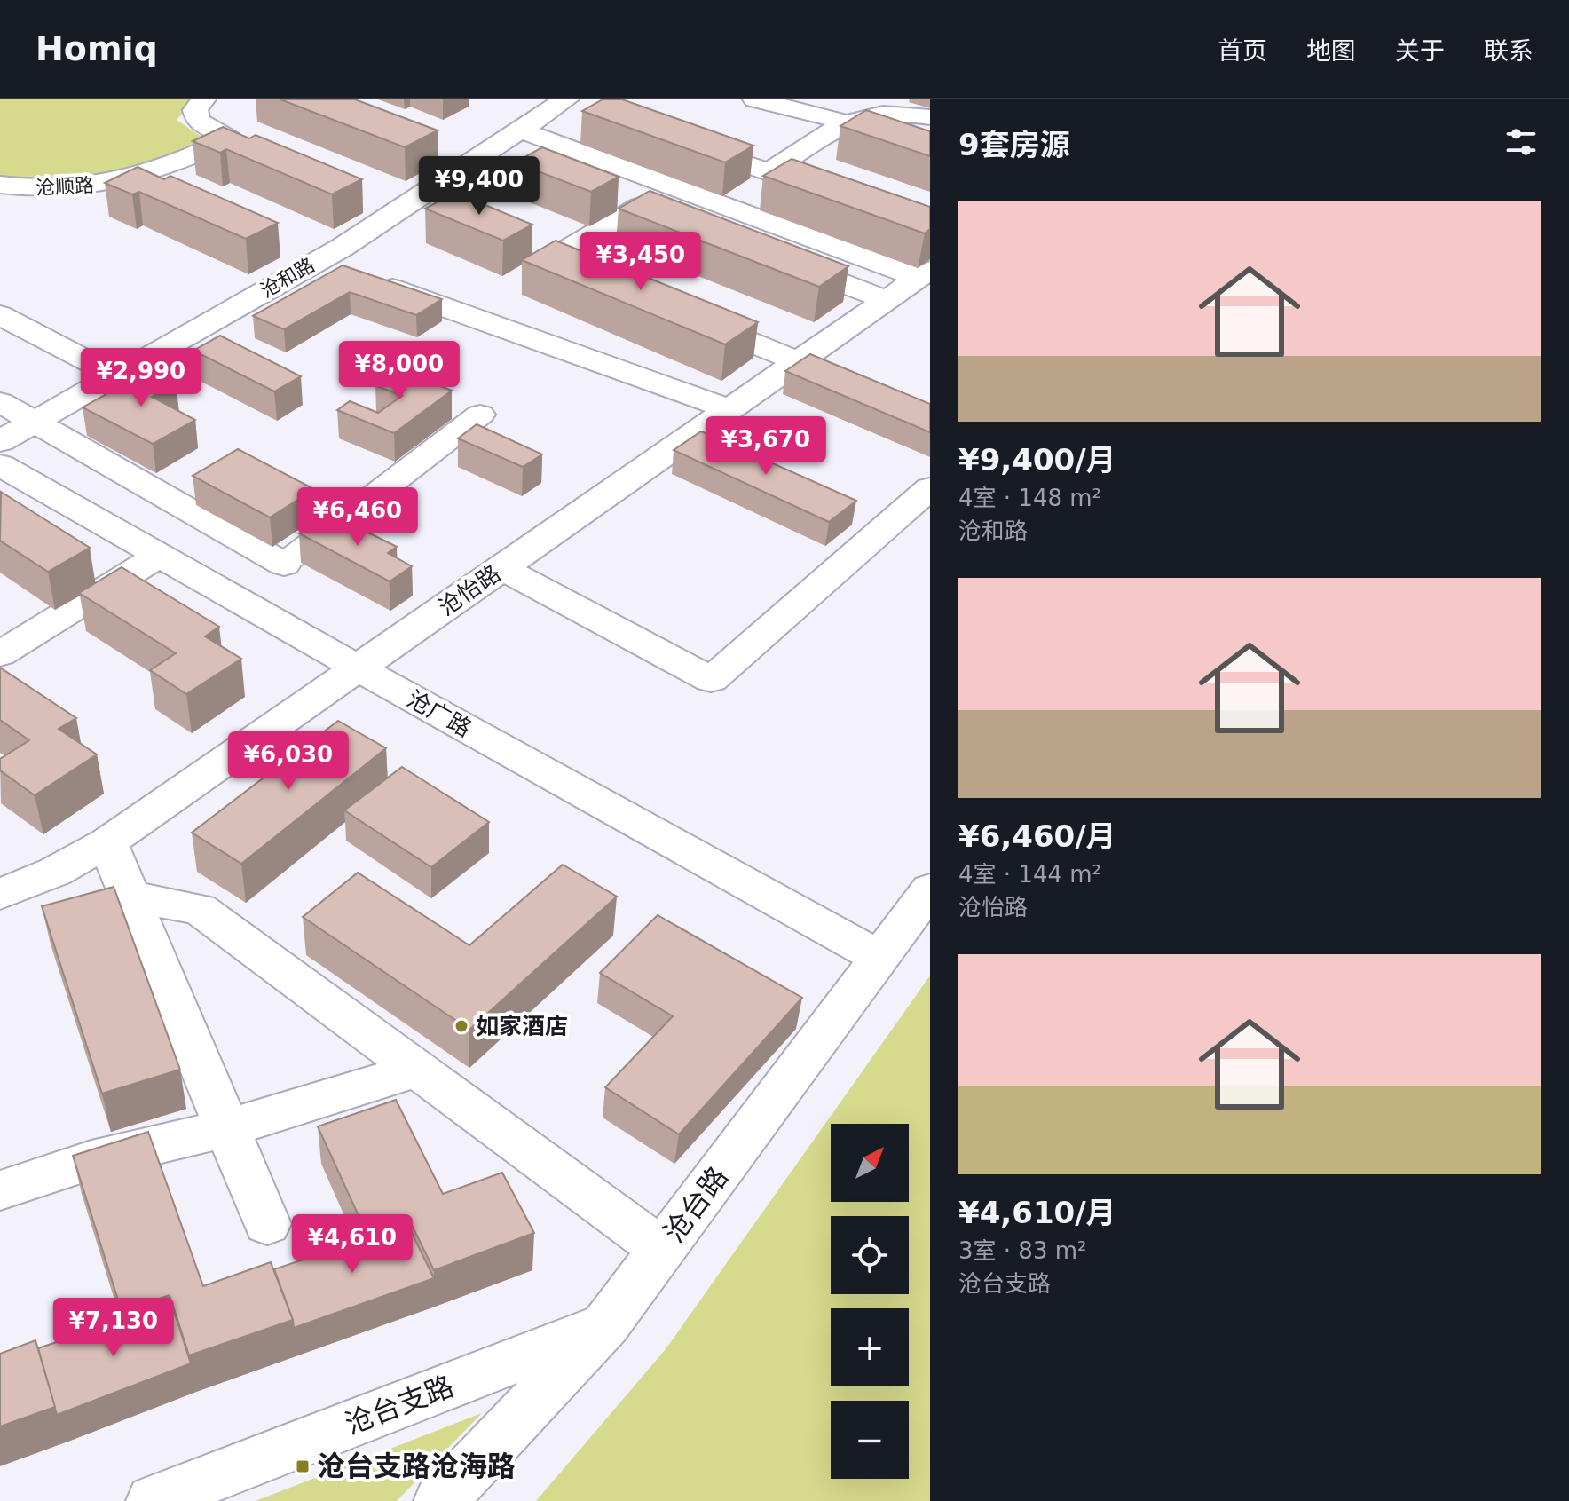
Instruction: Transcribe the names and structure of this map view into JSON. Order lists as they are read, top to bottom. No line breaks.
{"streets":{"street":["沧顺路","沧和路","沧怡路","沧广路","沧台路","沧台支路"]},"crossings":[["沧怡路","沧广路"],["沧广路","沧台路"],["沧台路","沧台支路"]],"places":{"other":["如家酒店"],"transit":["沧台支路沧海路"]},"north":"top right","page":{"header":"Homiq","nav":["首页","地图","关于","联系"],"heading":"9套房源","price":["¥9,400","¥3,450","¥8,000","¥2,990","¥3,670","¥6,460","¥6,030","¥4,610","¥7,130"],"list":[{"name":"¥9,400/月","note":"4室 · 148 m² · 沧和路"},{"name":"¥6,460/月","note":"4室 · 144 m² · 沧怡路"},{"name":"¥4,610/月","note":"3室 · 83 m² · 沧台支路"}],"map_buttons":["+","−"]}}
